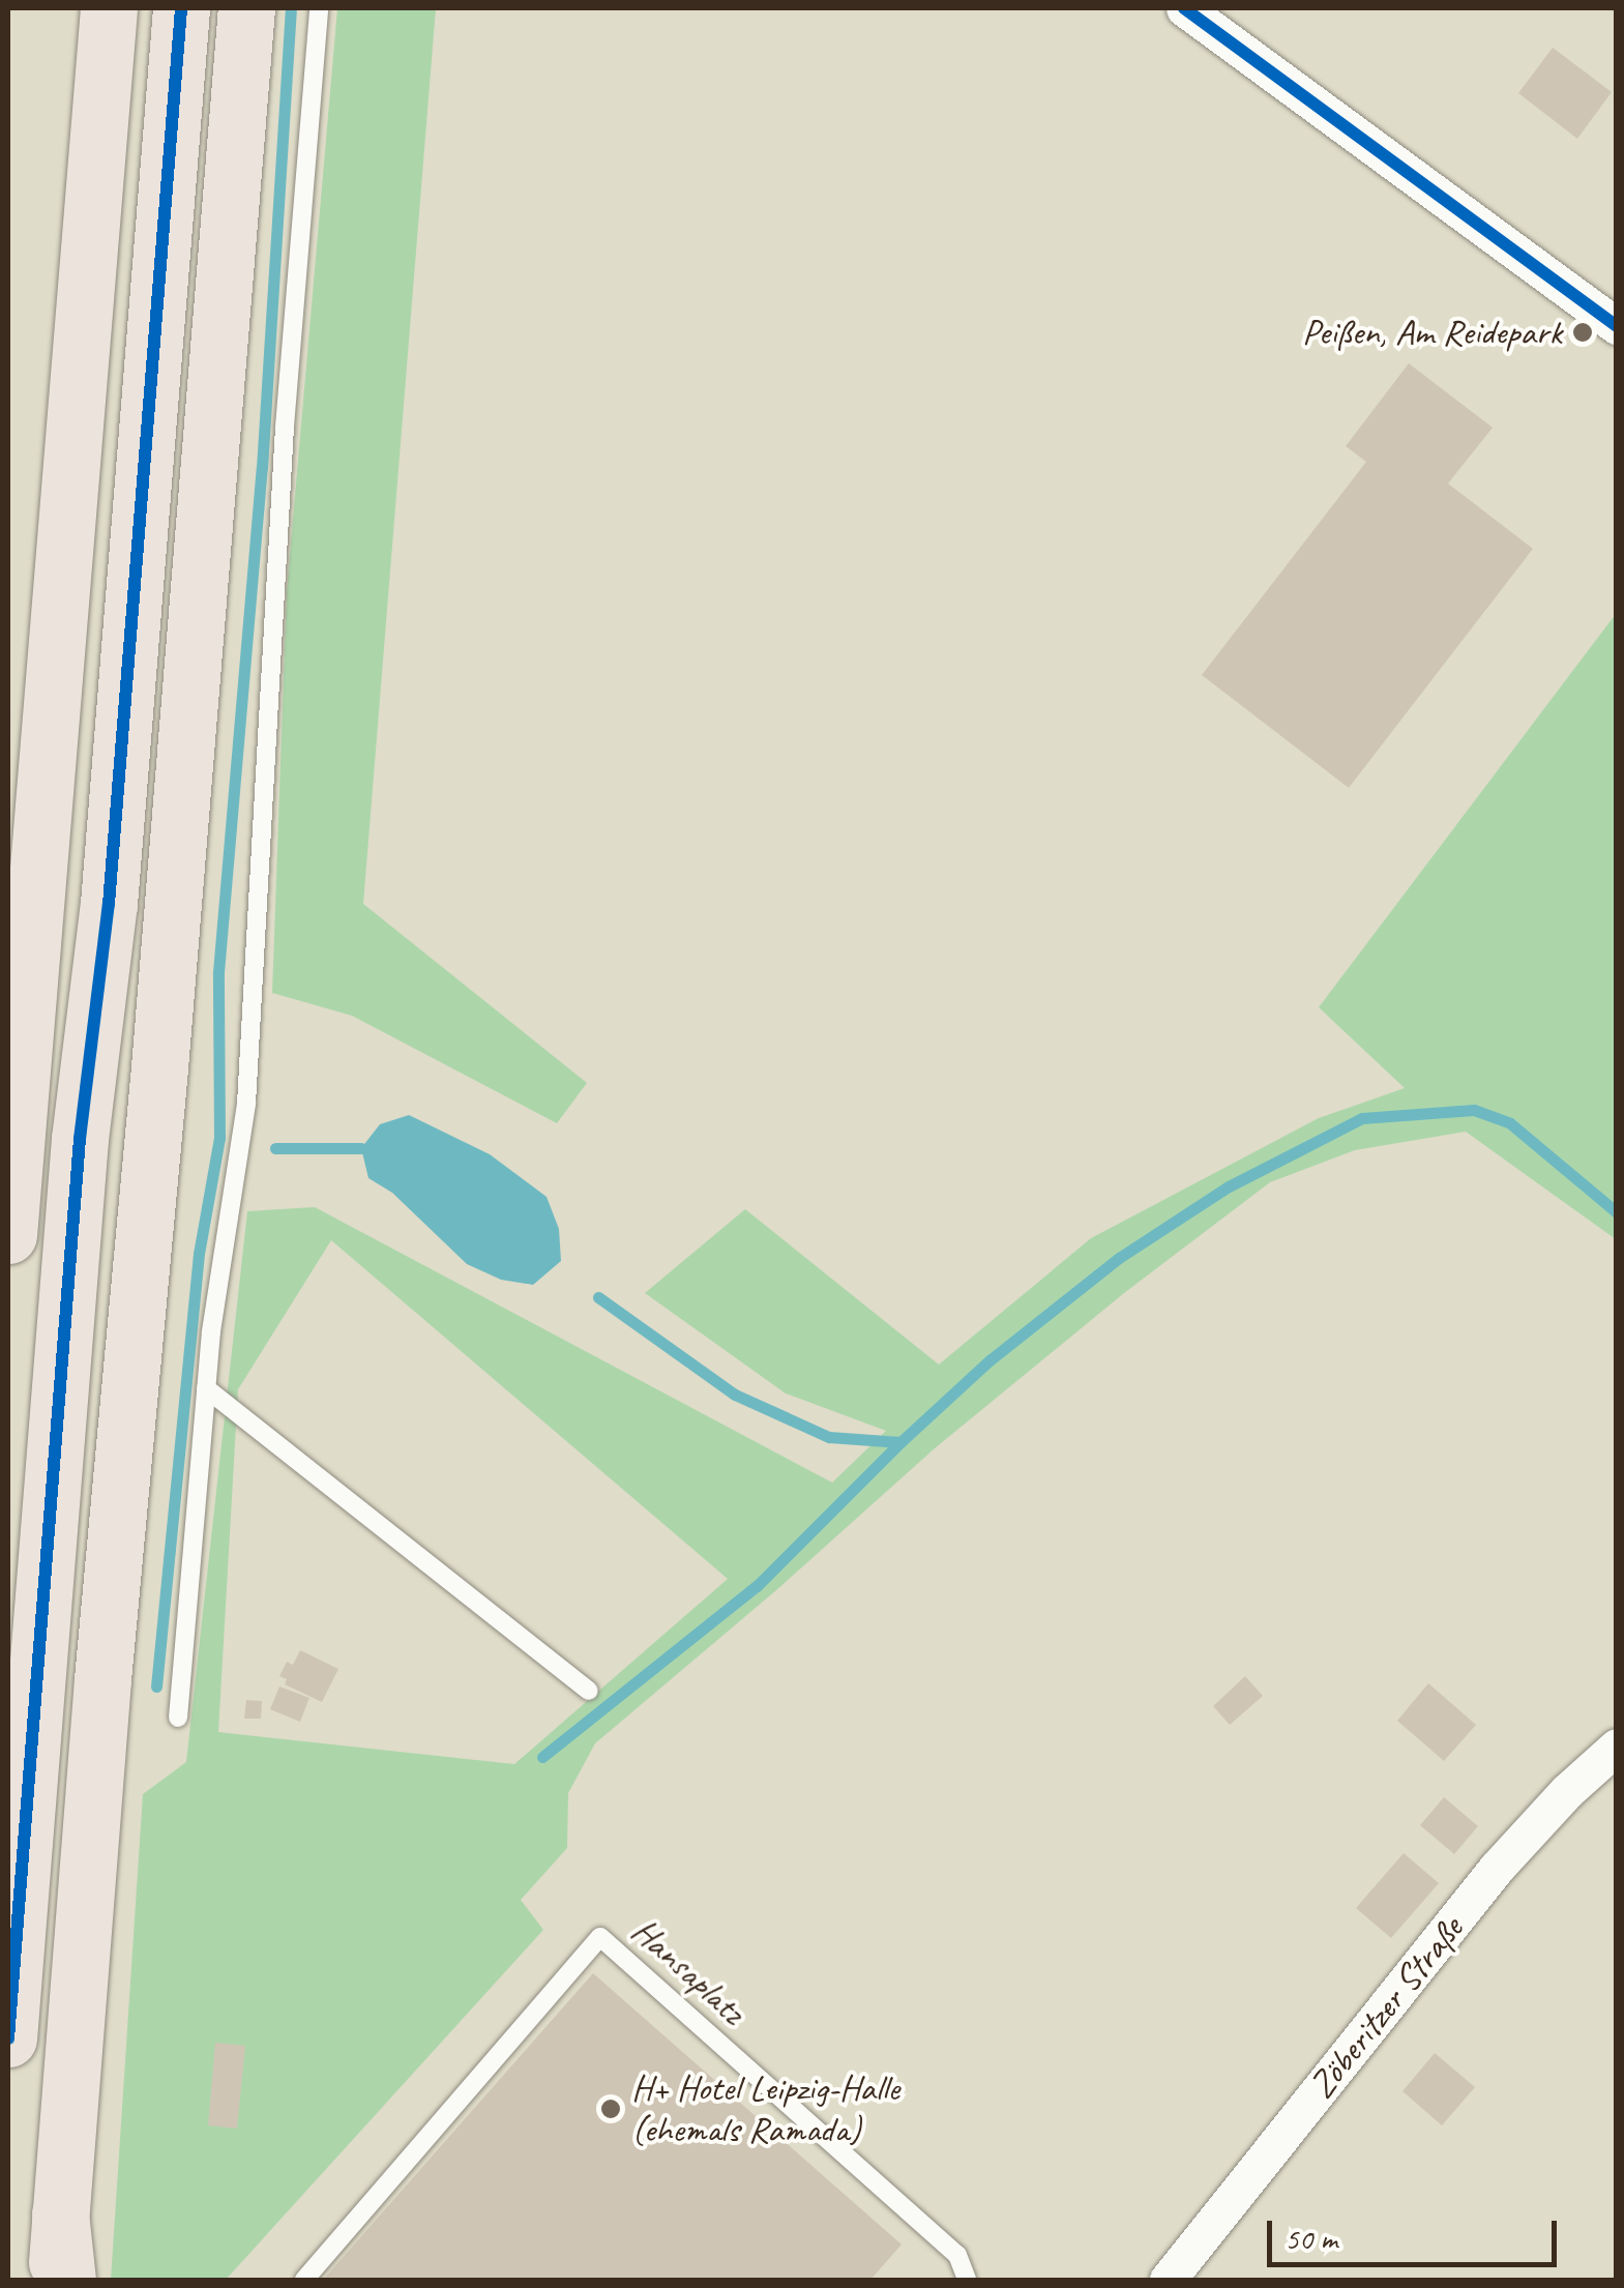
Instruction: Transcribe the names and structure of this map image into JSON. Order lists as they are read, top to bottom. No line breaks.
{"streets":{"street":["Zöberitzer Straße"],"lane":["Hansaplatz"]},"places":["Peißen, Am Reidepark","H+ Hotel Leipzig-Halle (ehemals Ramada)"],"scale_bar":"50 m"}
